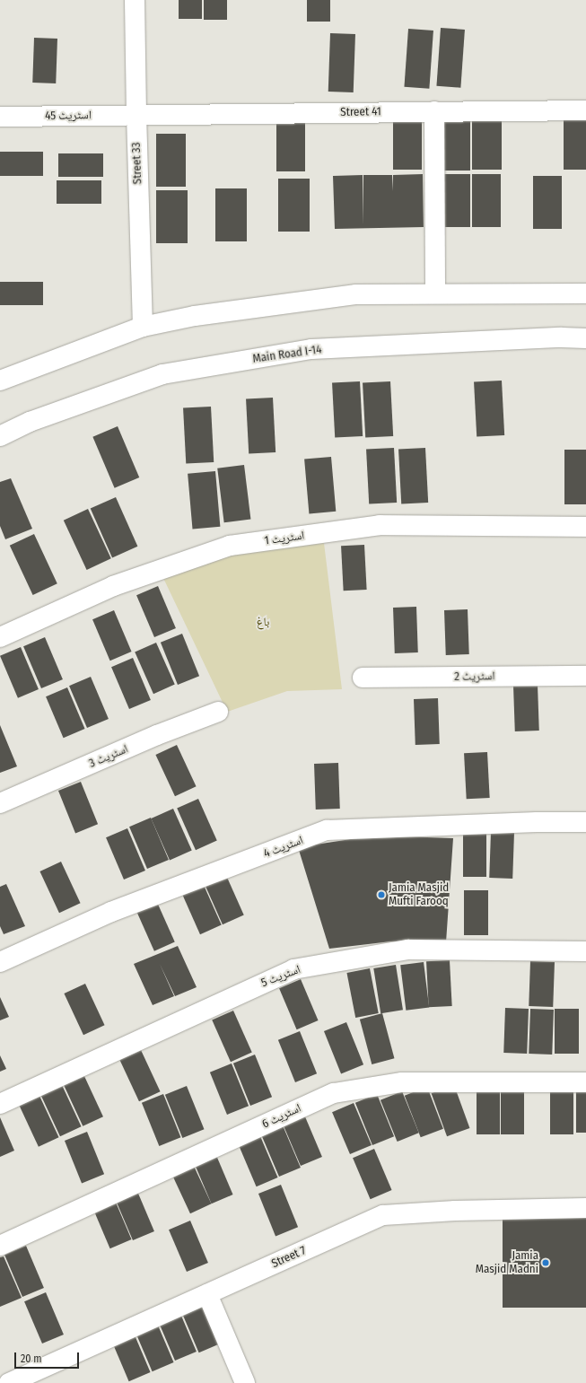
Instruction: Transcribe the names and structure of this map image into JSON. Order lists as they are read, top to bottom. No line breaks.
{"streets":{"street":["Street 41","اسٹریٹ 45","Street 33","Main Road I-14","اسٹریٹ 1","اسٹریٹ 2","اسٹریٹ 3","اسٹریٹ 4","اسٹریٹ 5","اسٹریٹ 6","Street 7"]},"crossings":[["Street 41","اسٹریٹ 45"],["Street 41","Street 33"],["اسٹریٹ 45","Street 33"]],"parks":["باغ"],"places":["Jamia Masjid Mufti Farooq","Jamia Masjid Madni"],"scale_bar":"20 m"}
